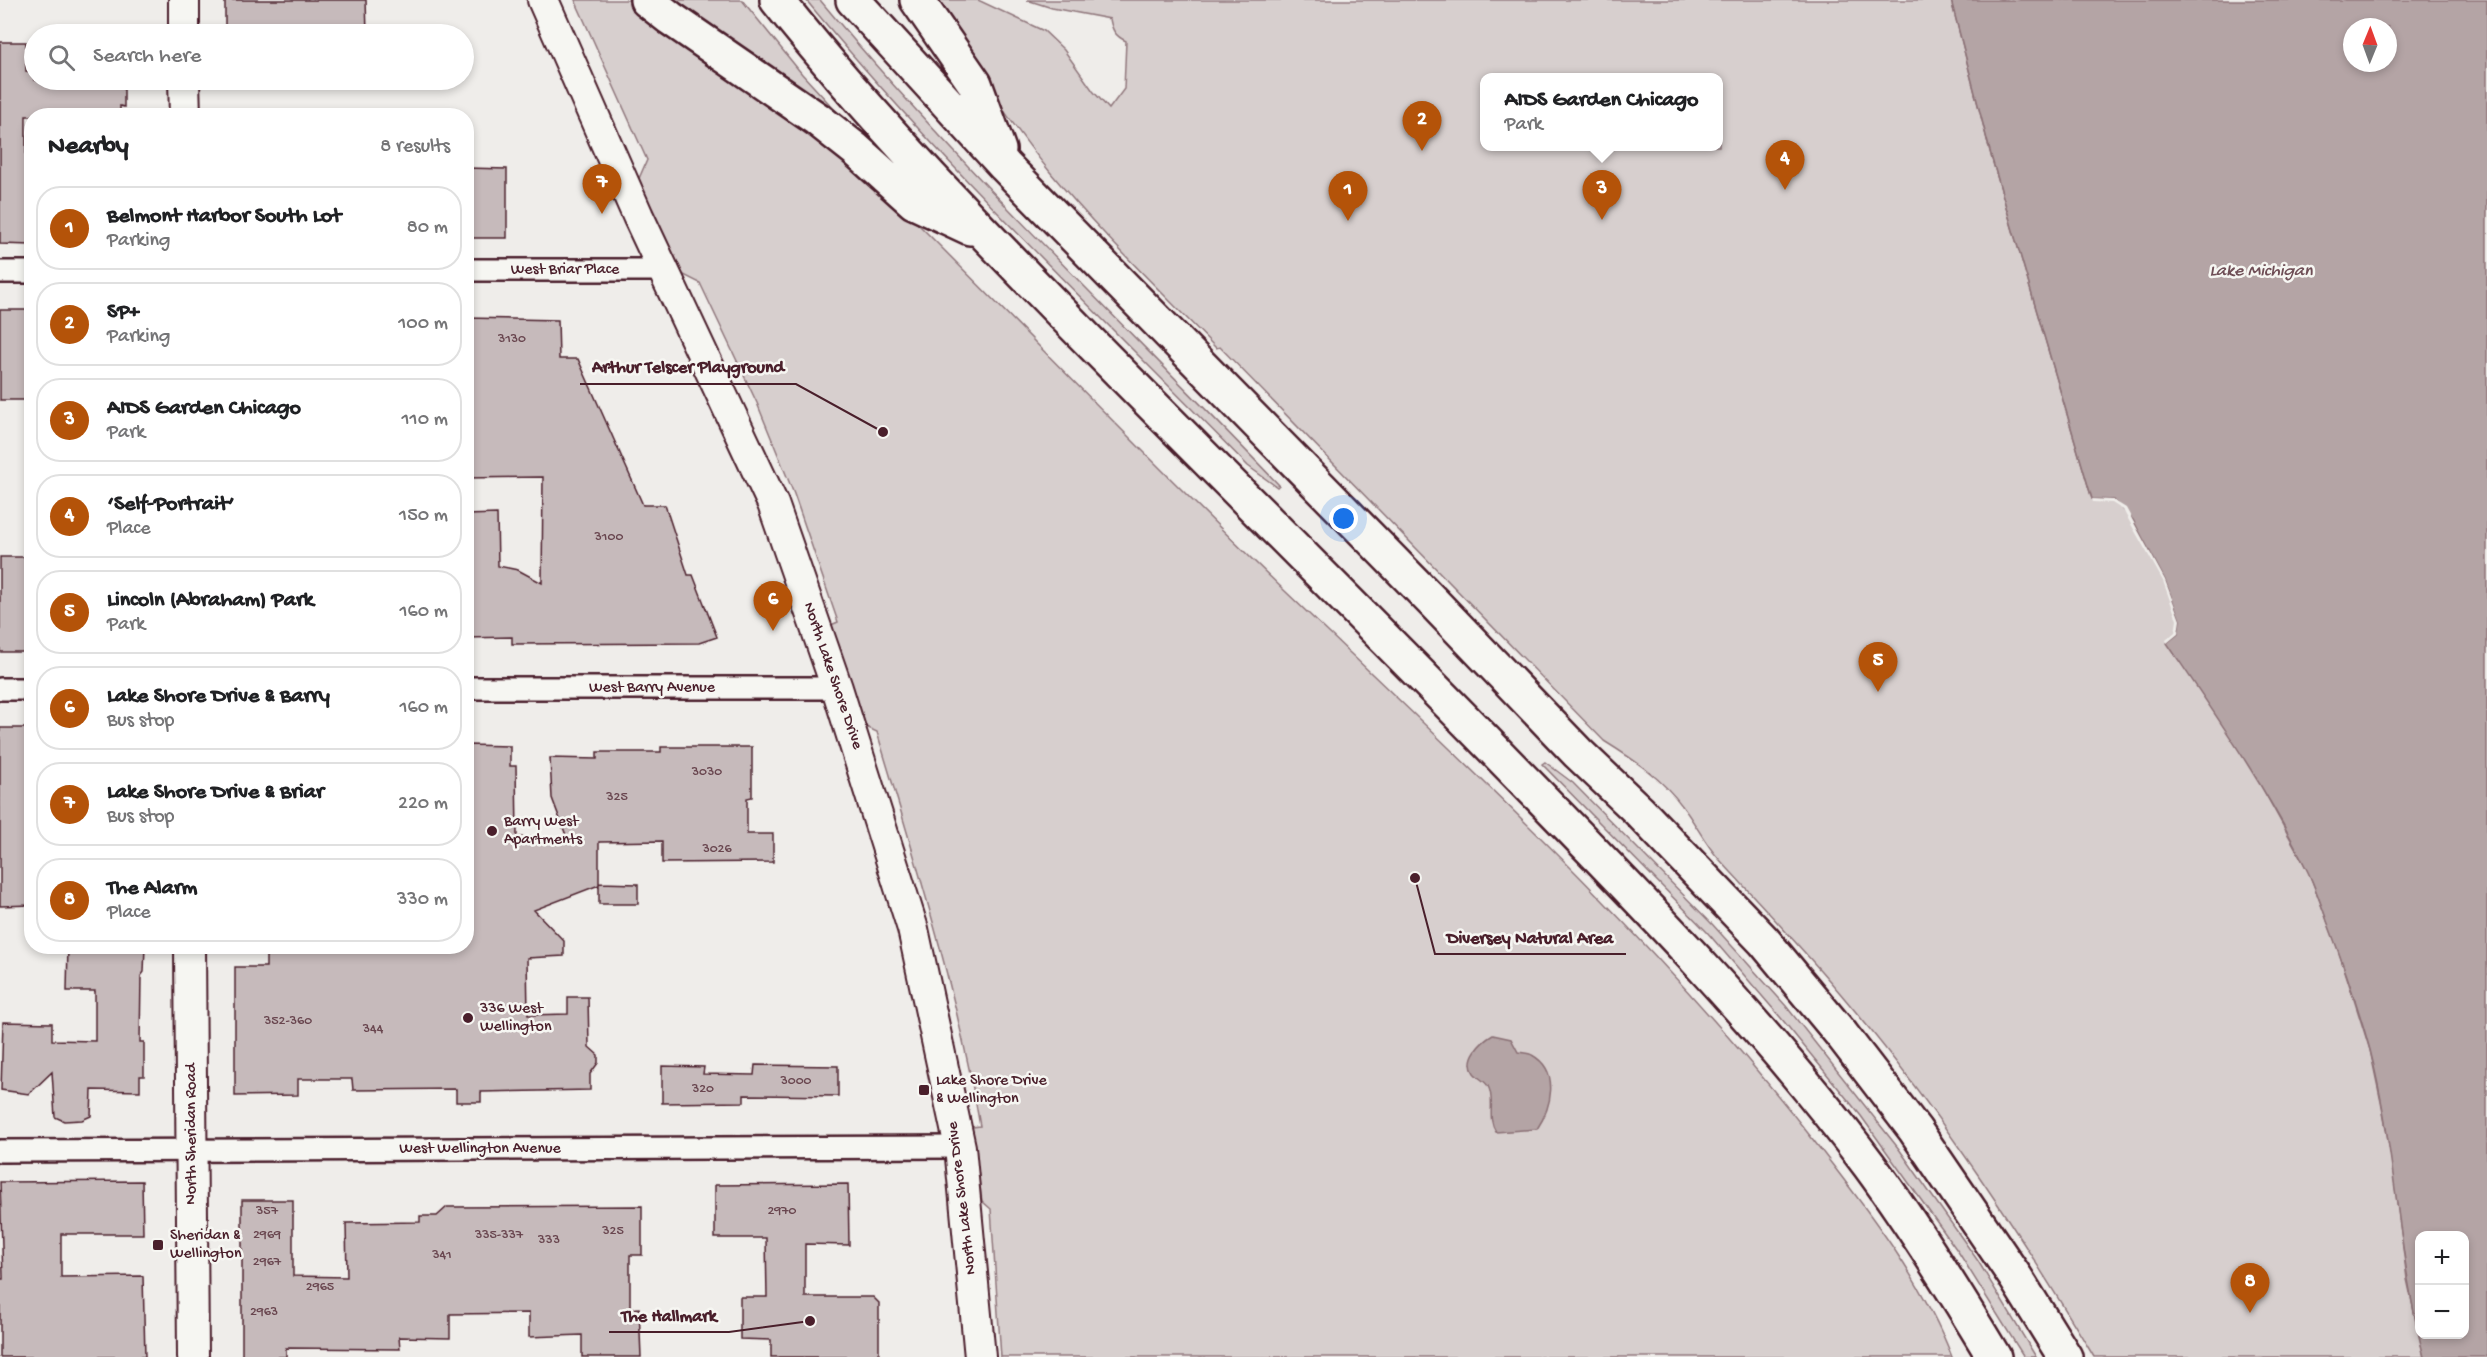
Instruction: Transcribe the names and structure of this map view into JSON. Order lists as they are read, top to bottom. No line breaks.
{"streets":{"street":["West Briar Place","North Lake Shore Drive","West Barry Avenue","North Sheridan Road","West Wellington Avenue"]},"crossings":[["West Briar Place","North Lake Shore Drive"],["North Lake Shore Drive","West Barry Avenue"],["North Lake Shore Drive","West Wellington Avenue"],["North Sheridan Road","West Wellington Avenue"]],"water":["Lake Michigan"],"places":{"other":["Arthur Telscer Playground","Barry West Apartments","Diversey Natural Area","336 West Wellington","The Hallmark"],"transit":["Lake Shore Drive & Wellington","Sheridan & Wellington"]},"house_numbers":["3130","3100","3030","325","3026","352-360","344","3000","320","357","2970","325","2969","335-337","333","341","2967","2965","2963"],"north":"top","page":{"search":"Search here","popup":["AIDS Garden Chicago","Park"],"pins":["2","4","7","3","1","6","5","8"],"heading":["Nearby","8 results"],"list":[{"mark":"1","name":"Belmont Harbor South Lot","note":"Parking","value":"80 m"},{"mark":"2","name":"SP+","note":"Parking","value":"100 m"},{"mark":"3","name":"AIDS Garden Chicago","note":"Park","value":"110 m"},{"mark":"4","name":"‘Self-Portrait’","note":"Place","value":"150 m"},{"mark":"5","name":"Lincoln (Abraham) Park","note":"Park","value":"160 m"},{"mark":"6","name":"Lake Shore Drive & Barry","note":"Bus stop","value":"160 m"},{"mark":"7","name":"Lake Shore Drive & Briar","note":"Bus stop","value":"220 m"},{"mark":"8","name":"The Alarm","note":"Place","value":"330 m"}],"map_buttons":["+","−"]}}
